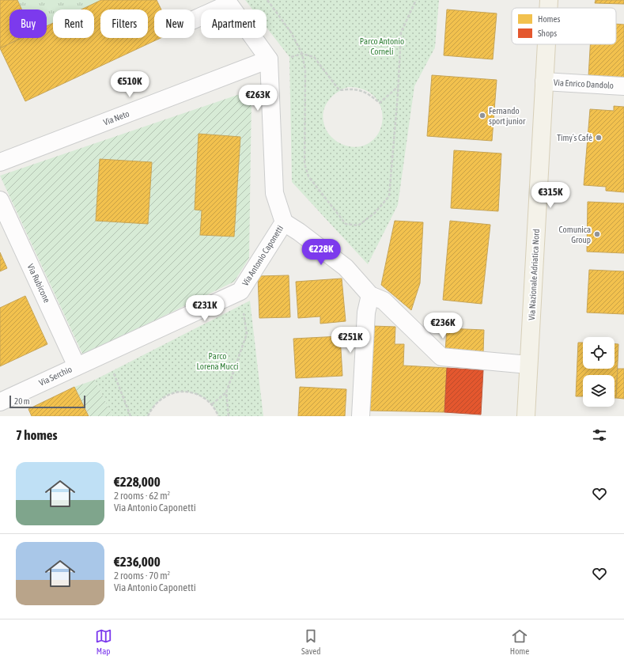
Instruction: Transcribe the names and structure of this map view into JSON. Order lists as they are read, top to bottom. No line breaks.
{"streets":{"main road":["Via Nazionale Adriatica Nord"],"street":["Via Enrico Dandolo","Via Neto","Via Antonio Caponetti","Via Rubicone","Via Serchio"]},"crossings":[["Via Enrico Dandolo","Via Nazionale Adriatica Nord"],["Via Antonio Caponetti","Via Nazionale Adriatica Nord"],["Via Antonio Caponetti","Via Rubicone"],["Via Antonio Caponetti","Via Serchio"],["Via Rubicone","Via Serchio"]],"parks":["Parco Antonio Corneli","Parco Lorena Mucci"],"places":["Fernando sport junior","Timy´s Café","Comunica Group"],"legend":["Homes","Shops"],"scale_bar":"20 m","page":{"chip":["Buy","Rent","Filters","New","Apartment"],"price":["€510K","€263K","€315K","€228K","€231K","€236K","€251K"],"scale":"20 m","heading":"7 homes","list":[{"name":"€228,000","note":"2 rooms · 62 m² · Via Antonio Caponetti"},{"name":"€236,000","note":"2 rooms · 70 m² · Via Antonio Caponetti"}],"tabs":["Map","Saved","Home"]}}
